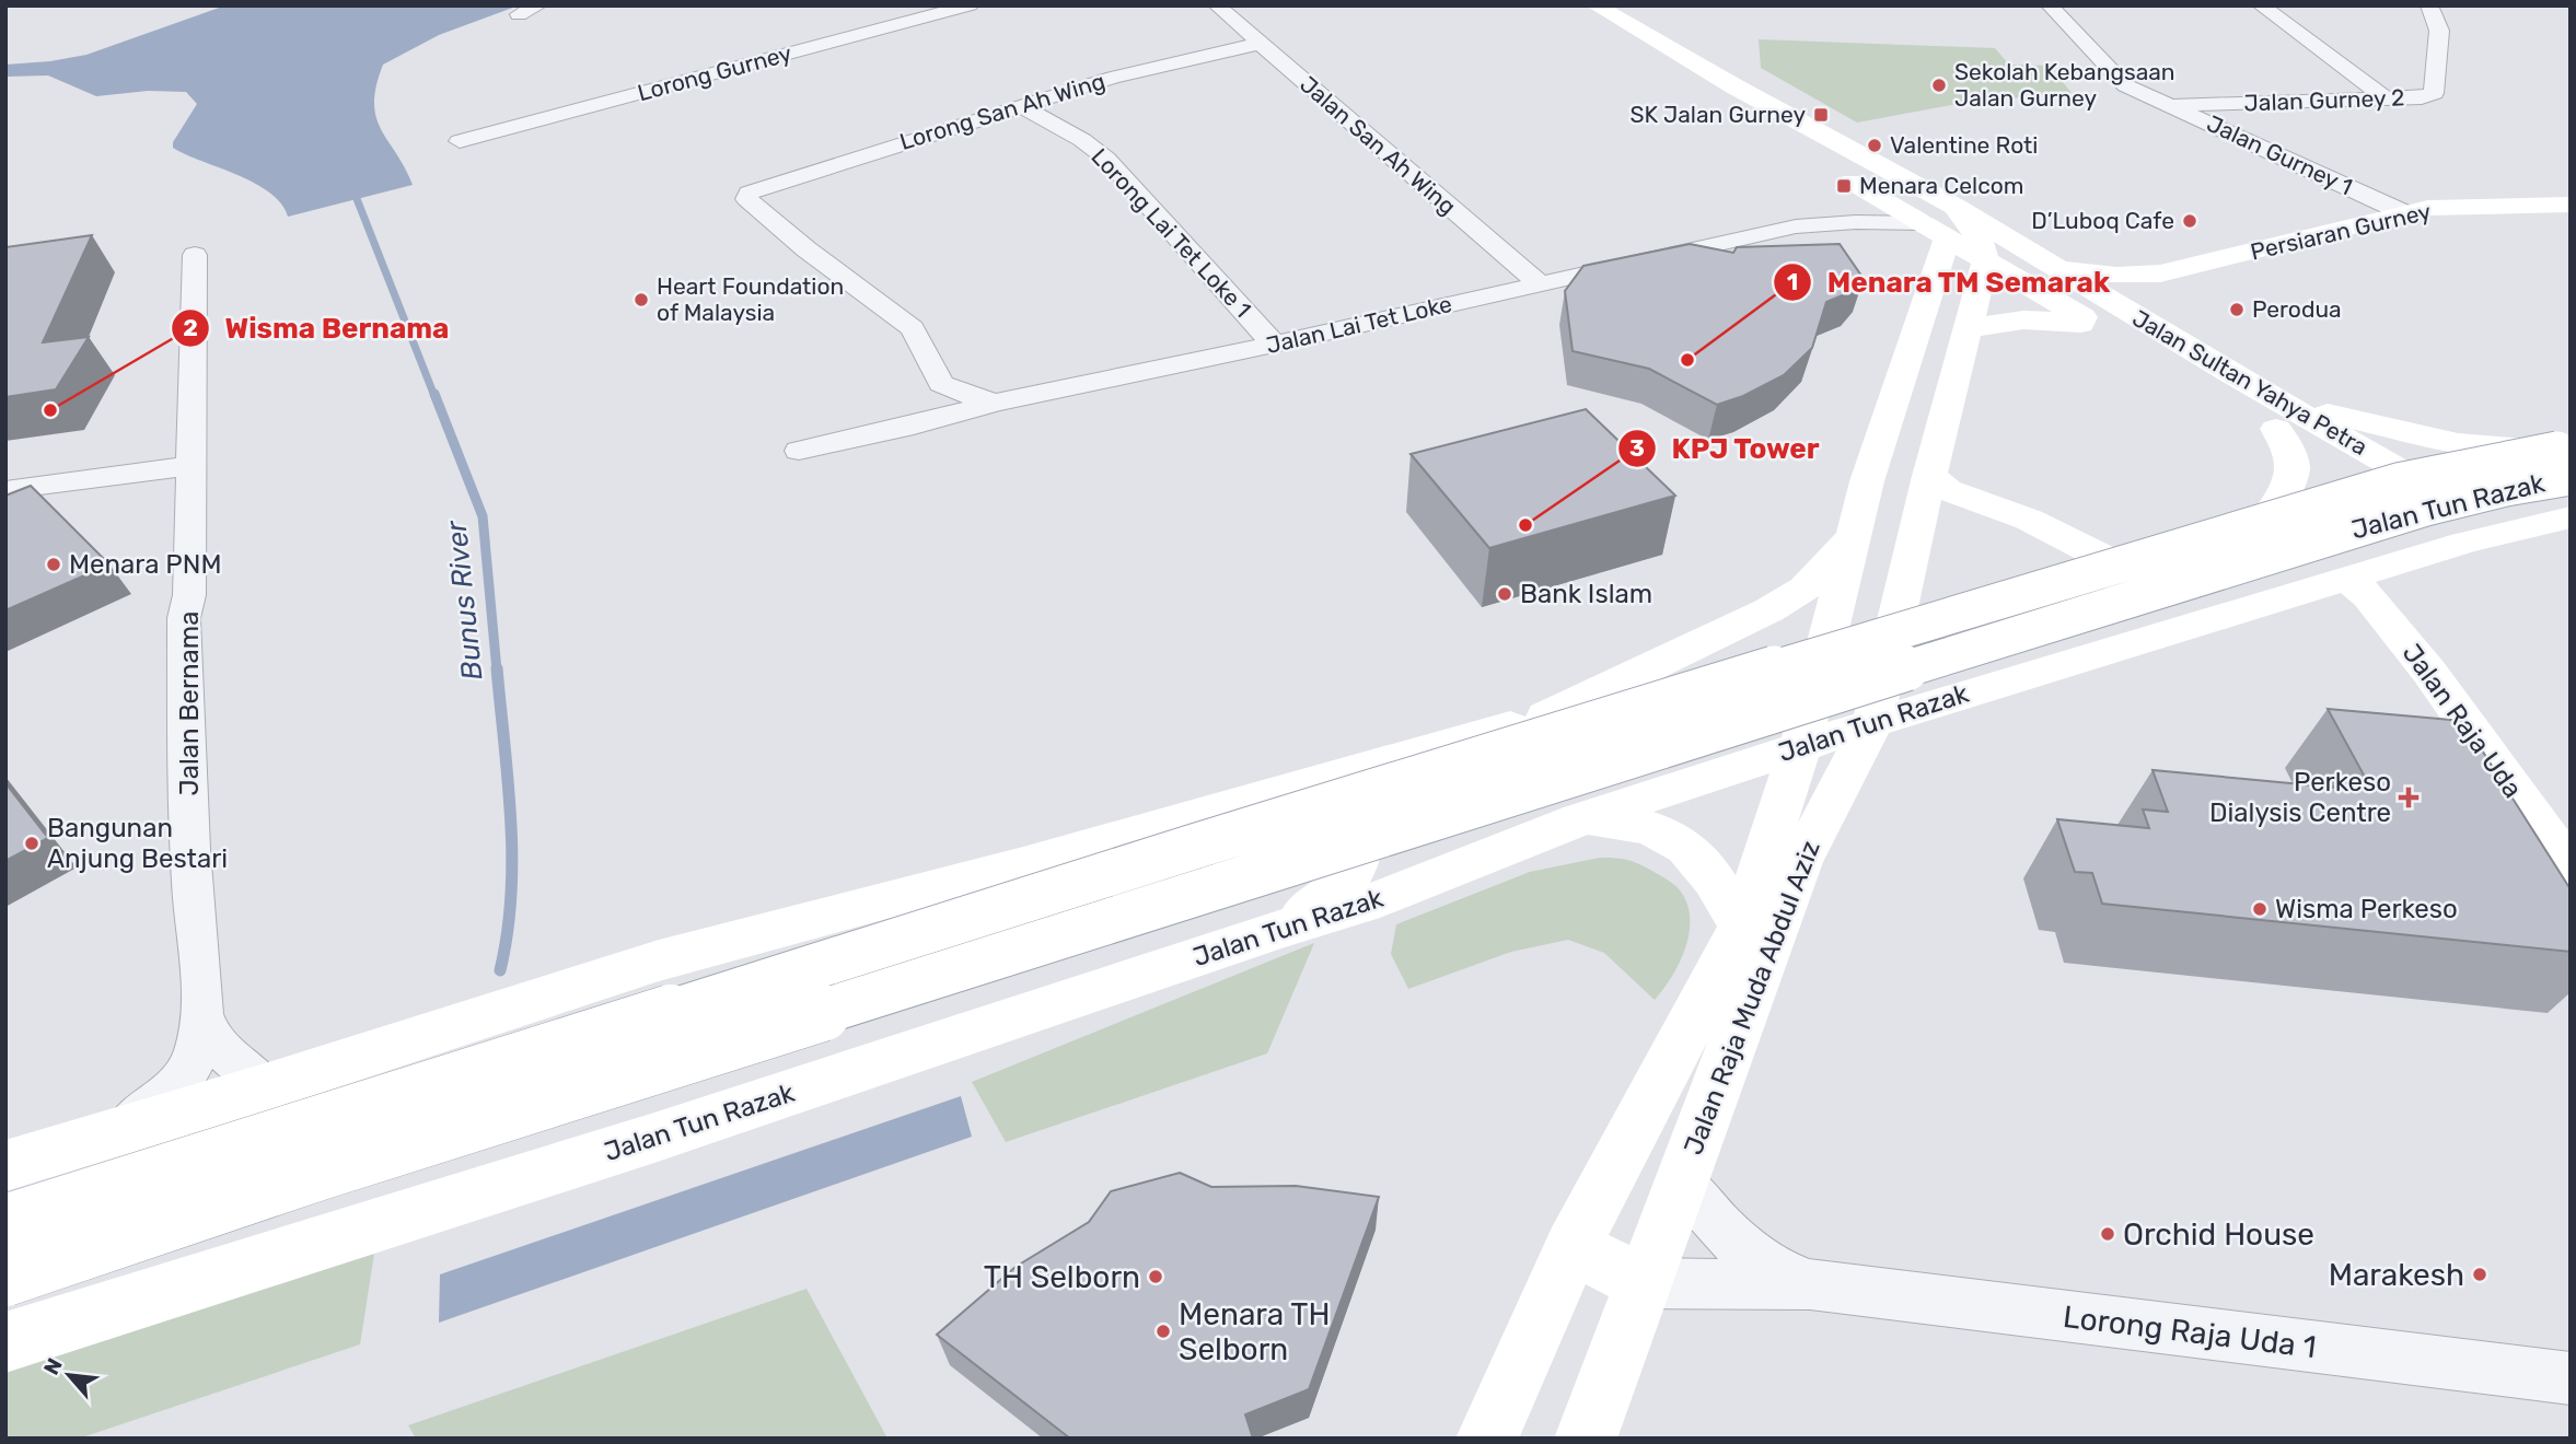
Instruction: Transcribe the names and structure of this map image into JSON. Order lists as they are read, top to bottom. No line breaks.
{"streets":{"main road":["Persiaran Gurney","Jalan Sultan Yahya Petra","Jalan Tun Razak","Jalan Raja Uda","Jalan Raja Muda Abdul Aziz"],"street":["Lorong Gurney","Jalan Gurney 2","Lorong San Ah Wing","Jalan San Ah Wing","Jalan Gurney 1","Lorong Lai Tet Loke 1","Jalan Lai Tet Loke","Jalan Bernama","Lorong Raja Uda 1"]},"crossings":[["Jalan Gurney 2","Jalan Gurney 1"],["Lorong San Ah Wing","Jalan San Ah Wing"],["Lorong San Ah Wing","Lorong Lai Tet Loke 1"],["Lorong San Ah Wing","Jalan Lai Tet Loke"],["Jalan San Ah Wing","Jalan Lai Tet Loke"],["Jalan Gurney 1","Persiaran Gurney"],["Persiaran Gurney","Jalan Sultan Yahya Petra"],["Lorong Lai Tet Loke 1","Jalan Lai Tet Loke"],["Jalan Lai Tet Loke","Jalan Sultan Yahya Petra"],["Jalan Sultan Yahya Petra","Jalan Tun Razak"],["Jalan Sultan Yahya Petra","Jalan Raja Muda Abdul Aziz"],["Jalan Tun Razak","Jalan Bernama"],["Jalan Tun Razak","Jalan Raja Uda"],["Jalan Tun Razak","Jalan Raja Muda Abdul Aziz"]],"water":["Bunus River"],"places":{"other":["Sekolah Kebangsaan Jalan Gurney","Valentine Roti","D’Luboq Cafe","Heart Foundation of Malaysia","Perodua","Menara TM Semarak","Wisma Bernama","KPJ Tower","Menara PNM","Bank Islam","Bangunan Anjung Bestari","Wisma Perkeso","Orchid House","Marakesh","TH Selborn","Menara TH Selborn"],"transit":["SK Jalan Gurney","Menara Celcom"],"health":["Perkeso Dialysis Centre"]},"north":"top left"}
